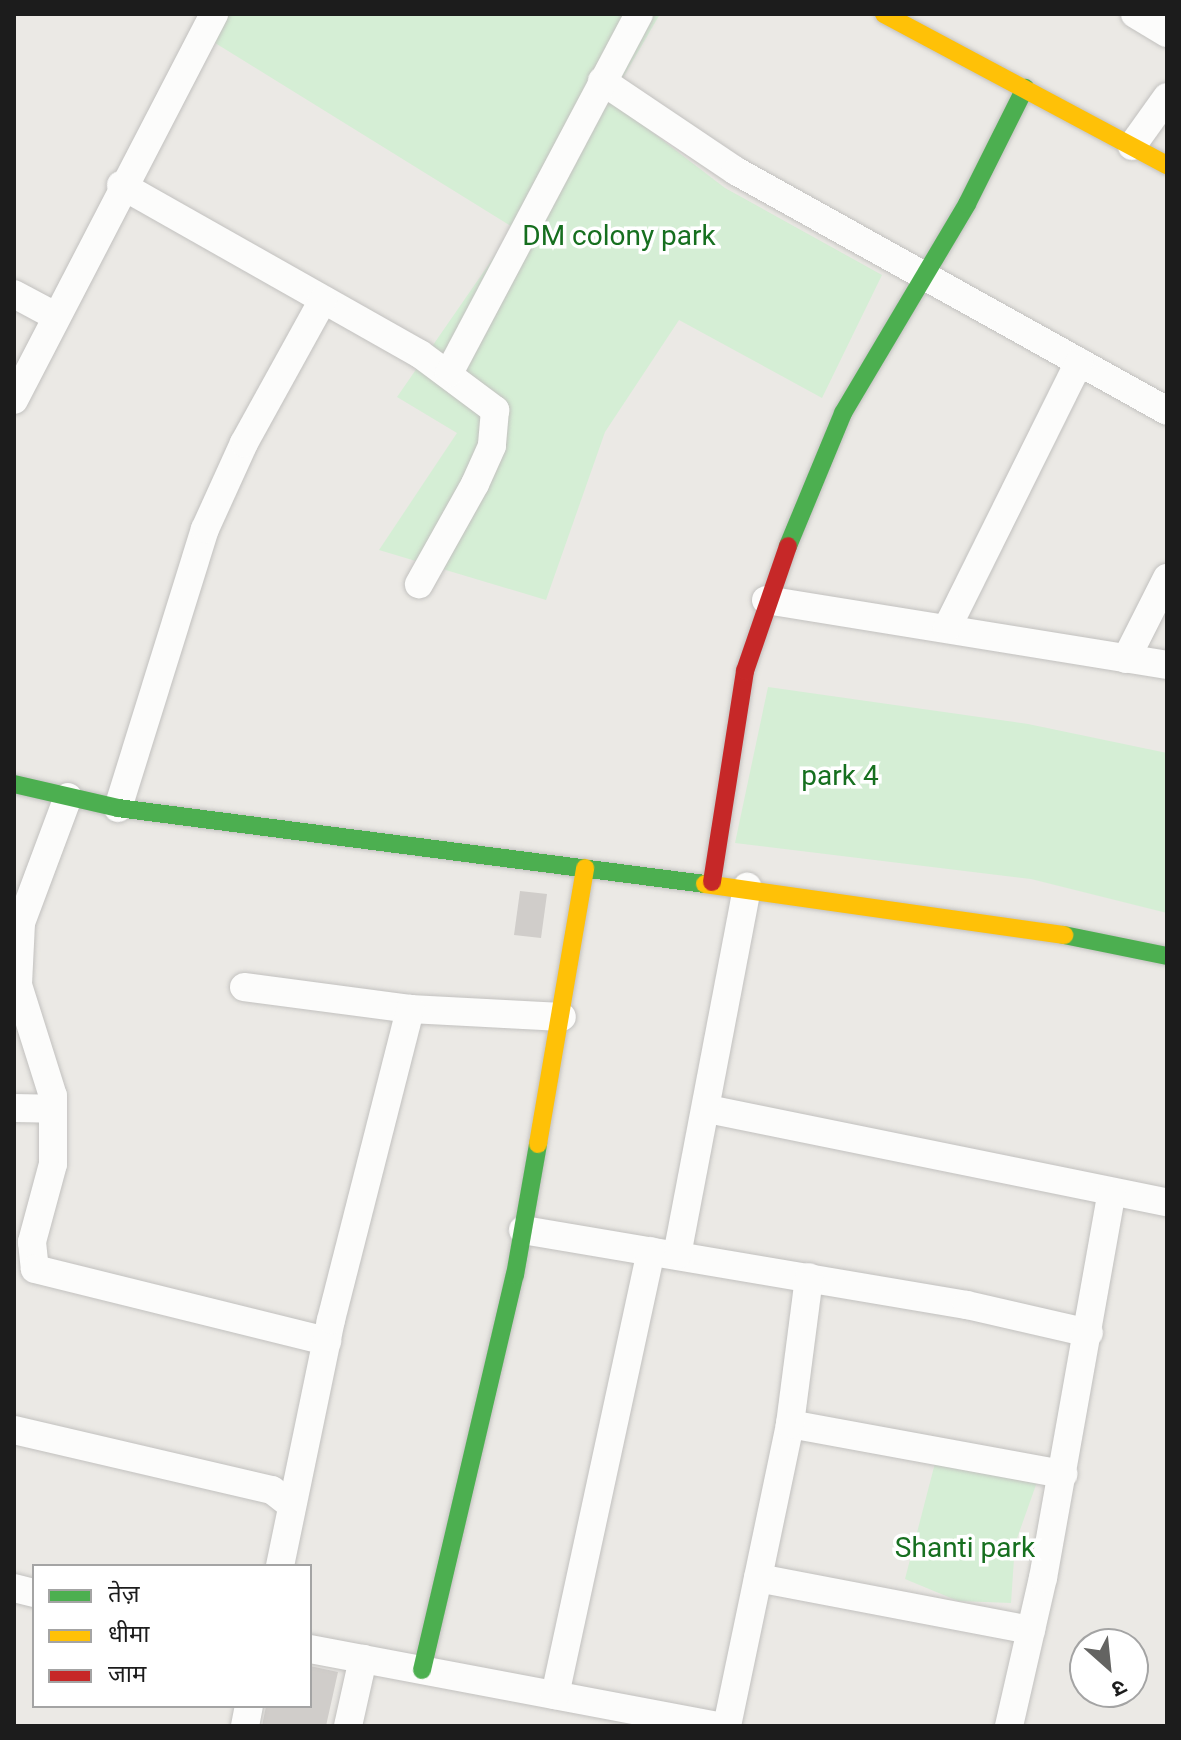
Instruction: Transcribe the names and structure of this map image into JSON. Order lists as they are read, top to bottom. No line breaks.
{"parks":["DM colony park","park 4","Shanti park"],"legend":["तेज़","धीमा","जाम"],"north":"bottom right"}
